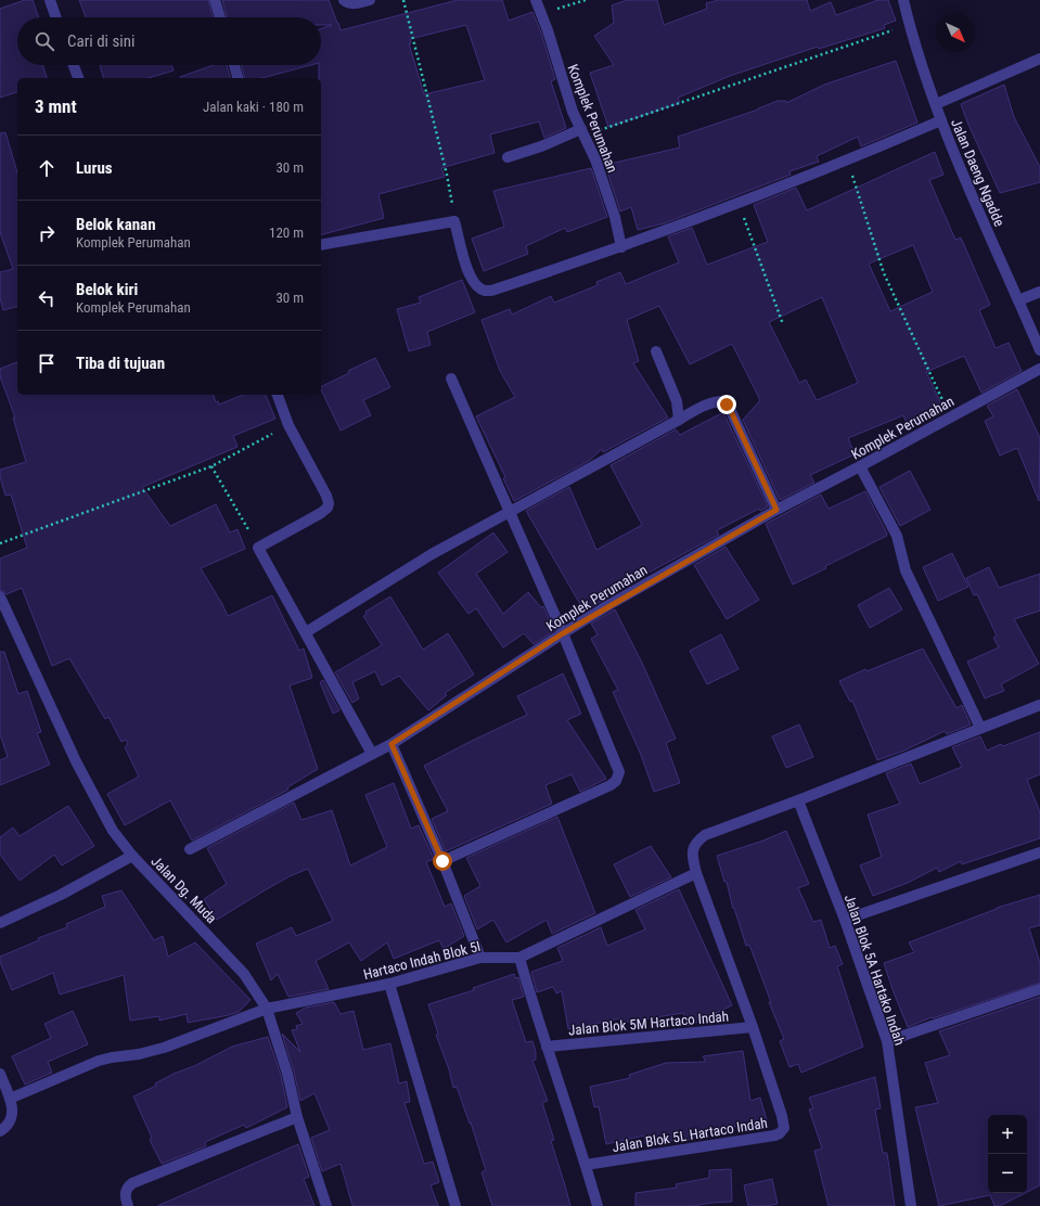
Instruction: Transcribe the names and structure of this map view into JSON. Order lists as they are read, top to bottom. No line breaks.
{"streets":{"street":["Komplek Perumahan","Jalan Daeng Ngadde","Jalan Dg. Muda","Hartaco Indah Blok 5I","Jalan Blok 5A Hartako Indah","Jalan Blok 5M Hartaco Indah","Jalan Blok 5L Hartaco Indah"]},"crossings":[["Jalan Dg. Muda","Hartaco Indah Blok 5I"],["Jalan Blok 5M Hartaco Indah","Jalan Blok 5L Hartaco Indah"]],"north":"bottom right","page":{"search":"Cari di sini","heading":["3 mnt","Jalan kaki · 180 m"],"list":[["Lurus","30 m"],["Belok kanan","Komplek Perumahan","120 m"],["Belok kiri","Komplek Perumahan","30 m"],"Tiba di tujuan"],"map_buttons":["+","−"]}}
